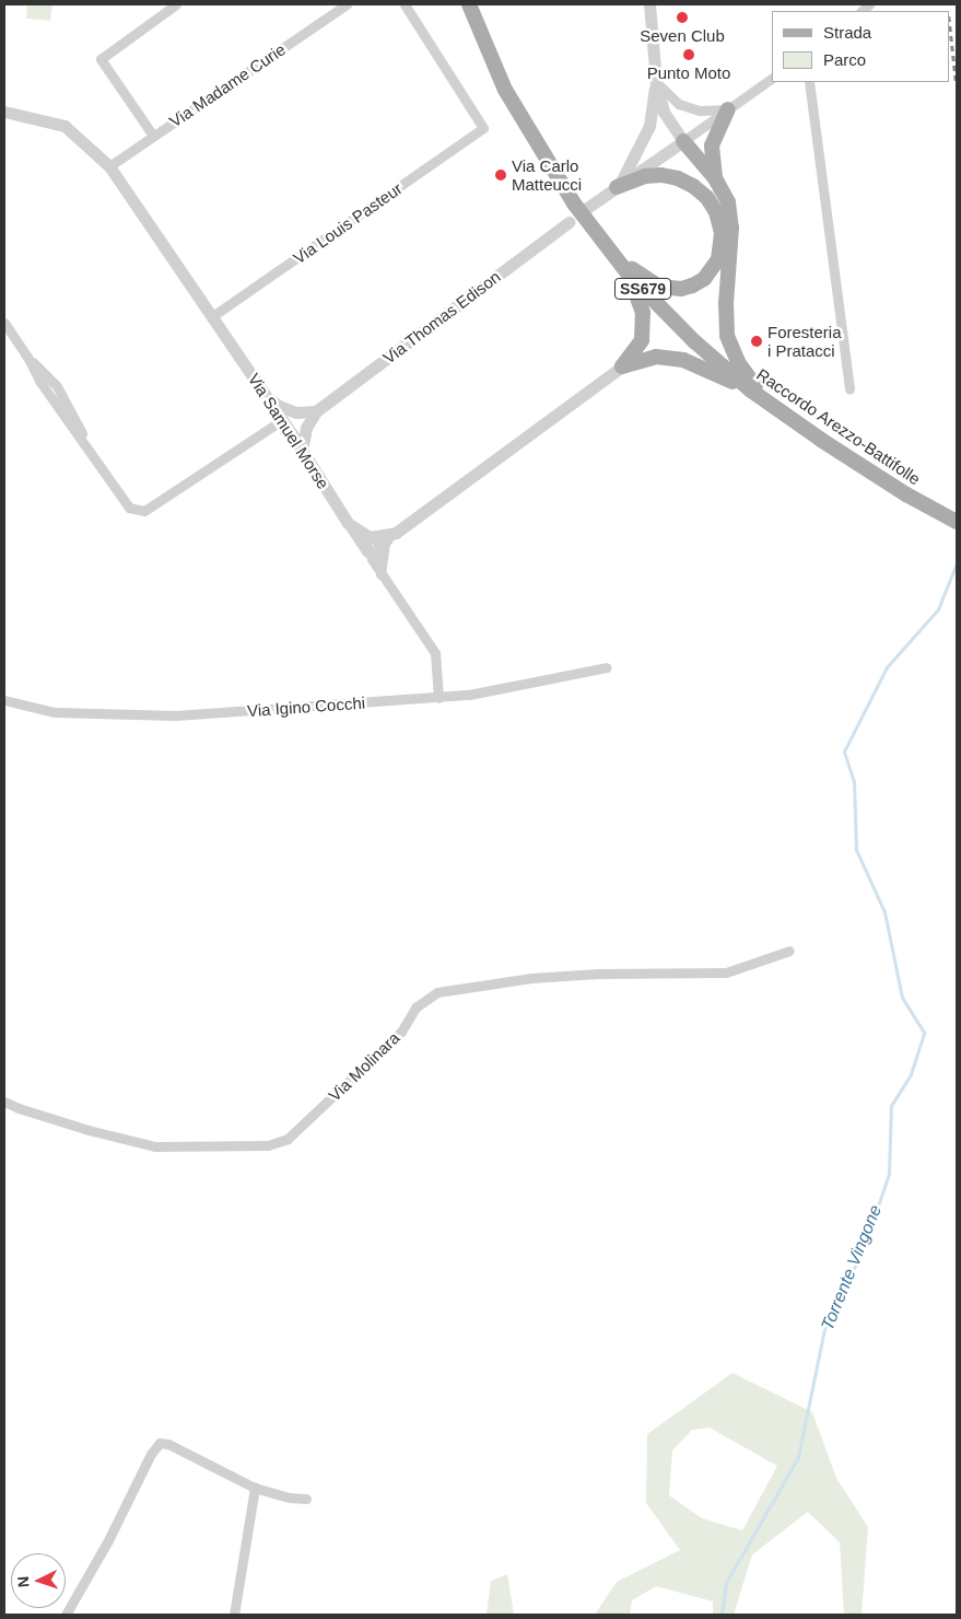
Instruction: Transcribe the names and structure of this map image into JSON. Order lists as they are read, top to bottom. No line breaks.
{"streets":{"main road":["SS679","Raccordo Arezzo-Battifolle"],"street":["Via Madame Curie","Via Louis Pasteur","Via Thomas Edison","Via Samuel Morse","Via Igino Cocchi","Via Molinara"]},"crossings":[["Via Madame Curie","Via Samuel Morse"],["Via Louis Pasteur","Via Samuel Morse"]],"water":["Torrente Vingone"],"places":["Seven Club","Punto Moto","Via Carlo Matteucci","Foresteria i Pratacci"],"legend":["Strada","Parco"],"north":"left"}
